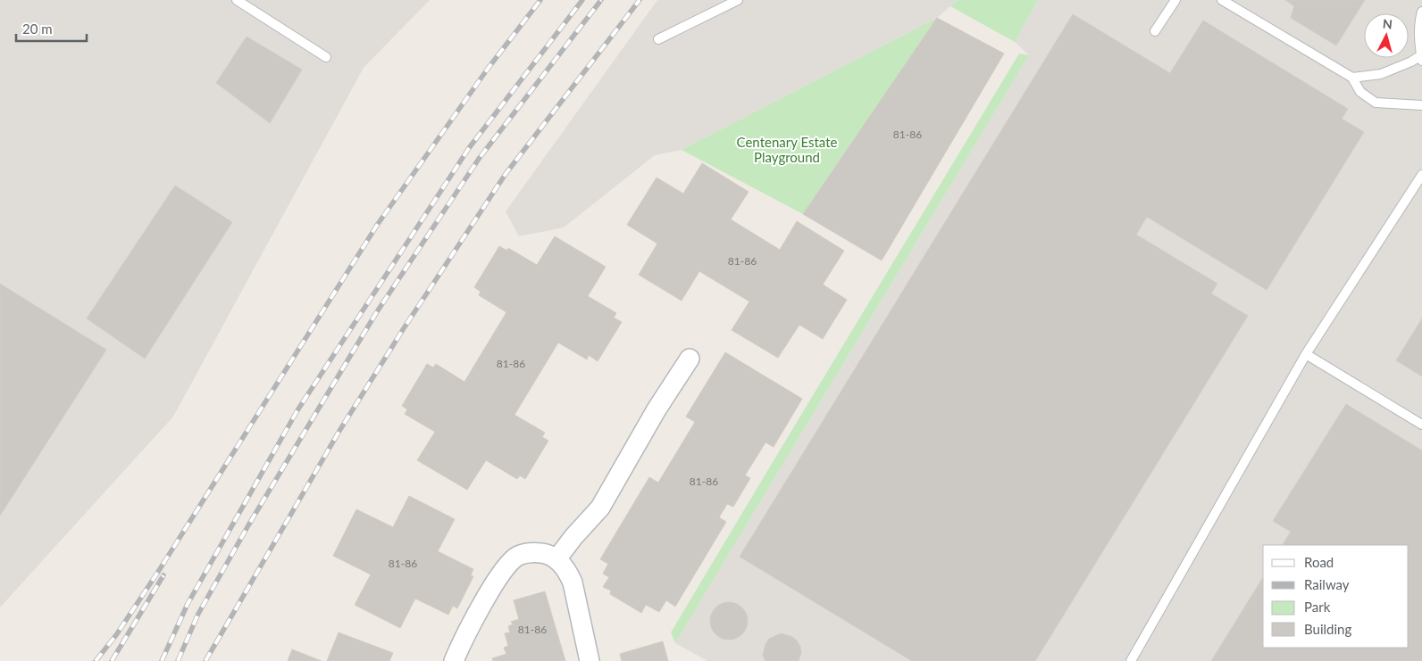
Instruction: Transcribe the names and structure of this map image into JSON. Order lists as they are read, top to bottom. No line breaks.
{"parks":["Centenary Estate Playground"],"house_numbers":["81-86","81-86","81-86","81-86","81-86","81-86"],"legend":["Road","Railway","Park","Building"],"scale_bar":"20 m","north":"top"}
